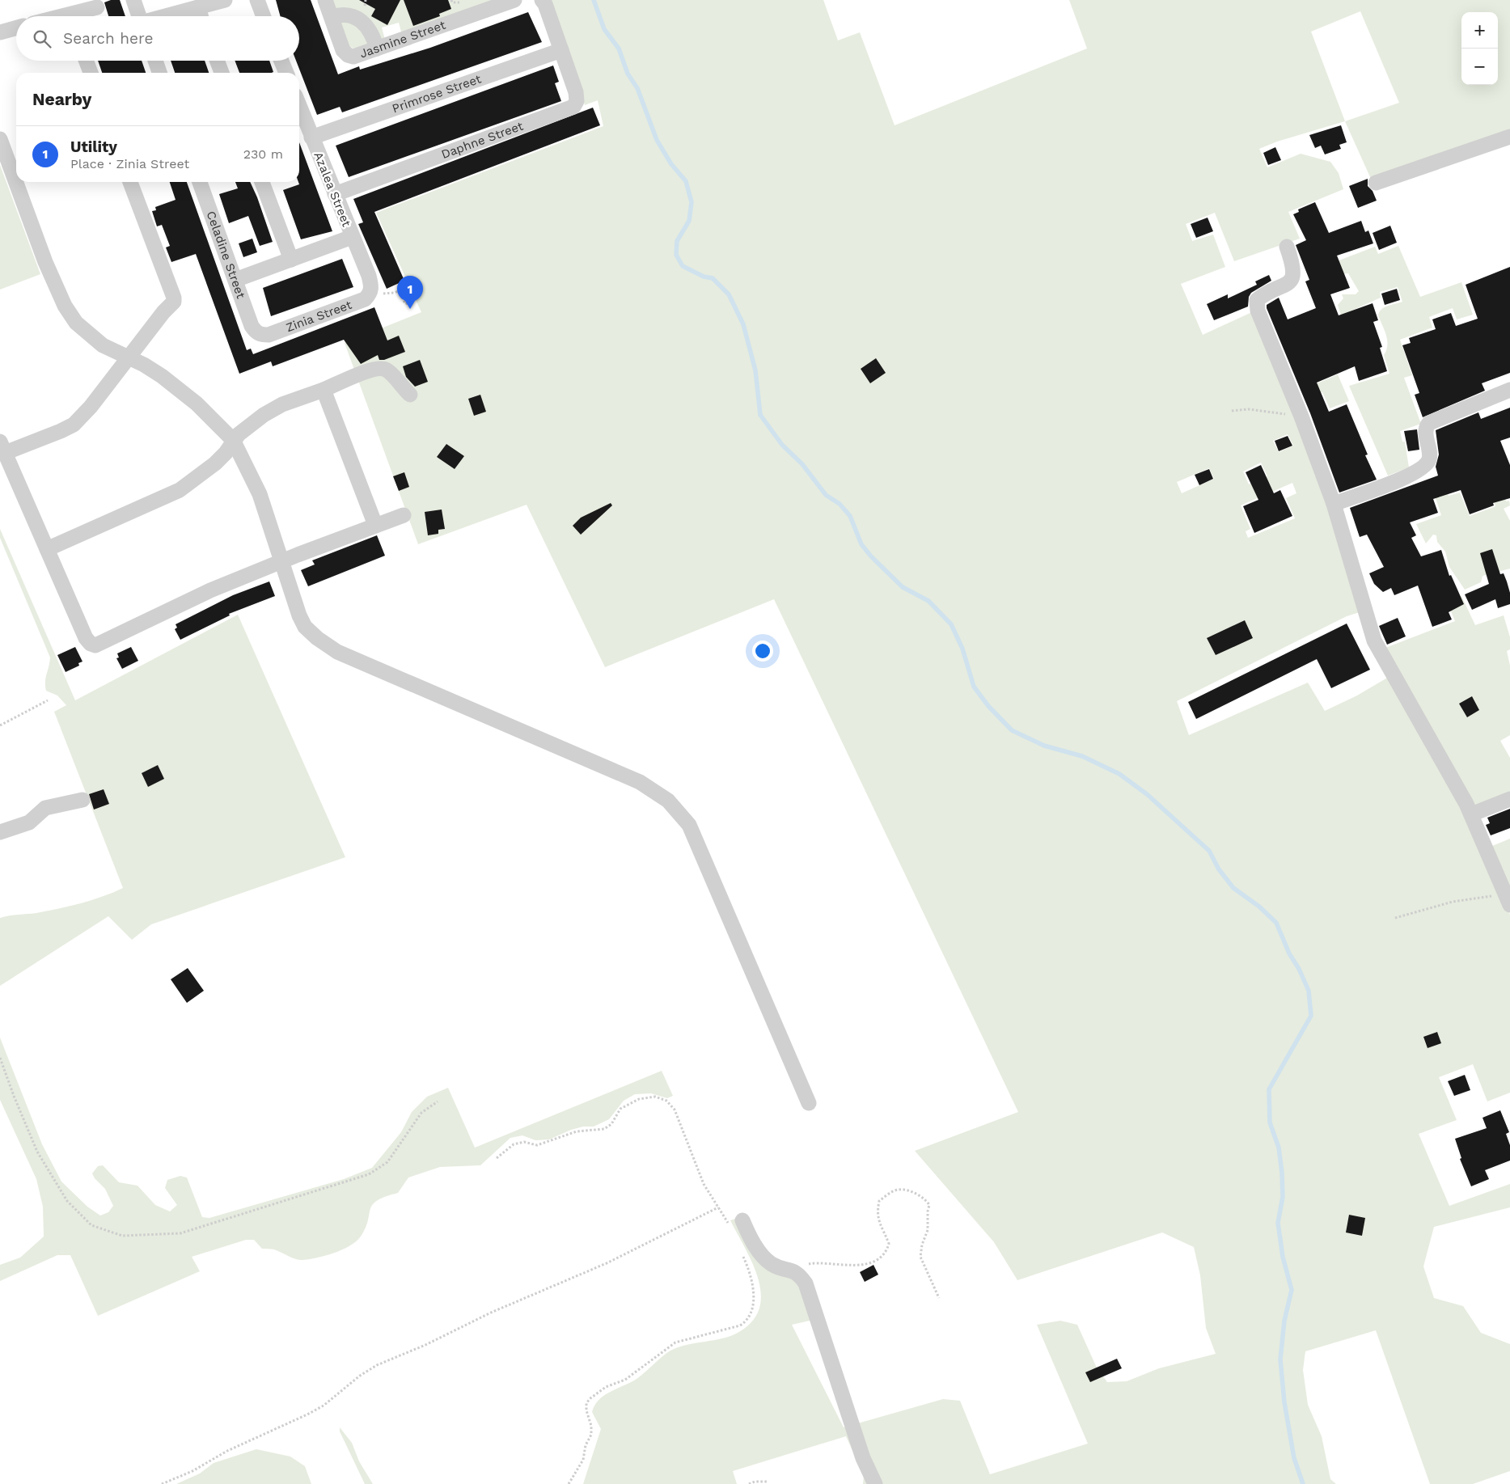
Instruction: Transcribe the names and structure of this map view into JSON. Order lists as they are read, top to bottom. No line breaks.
{"streets":{"street":["Jasmine Street","Primrose Street","Daphne Street","Azalea Street","Celadine Street","Zinia Street"]},"crossings":[["Primrose Street","Daphne Street"],["Primrose Street","Azalea Street"],["Daphne Street","Azalea Street"],["Azalea Street","Zinia Street"],["Celadine Street","Zinia Street"]],"page":{"map_buttons":["+","−"],"search":"Search here","heading":"Nearby","list":[{"mark":"1","name":"Utility","note":"Place · Zinia Street","value":"230 m"}],"pins":"1"}}
